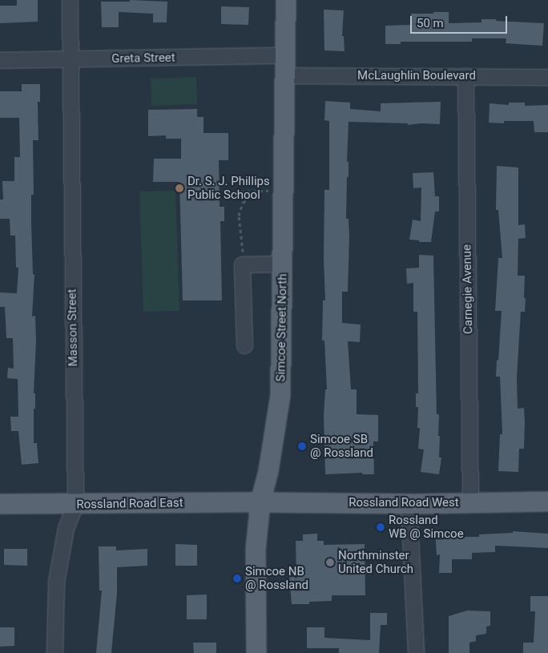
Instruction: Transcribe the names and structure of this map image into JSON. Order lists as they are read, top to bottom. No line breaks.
{"streets":{"main road":["Simcoe Street North","Rossland Road West","Rossland Road East"],"street":["Greta Street","McLaughlin Boulevard","Carnegie Avenue","Masson Street"]},"crossings":[["Greta Street","Masson Street"],["Greta Street","Simcoe Street North"],["McLaughlin Boulevard","Carnegie Avenue"],["McLaughlin Boulevard","Simcoe Street North"],["Carnegie Avenue","Rossland Road West"],["Masson Street","Rossland Road East"],["Simcoe Street North","Rossland Road West"],["Simcoe Street North","Rossland Road East"],["Rossland Road West","Rossland Road East"]],"places":["Dr. S. J. Phillips Public School","Simcoe SB @ Rossland","Rossland WB @ Simcoe","Northminster United Church","Simcoe NB @ Rossland"],"scale_bar":"50 m"}
